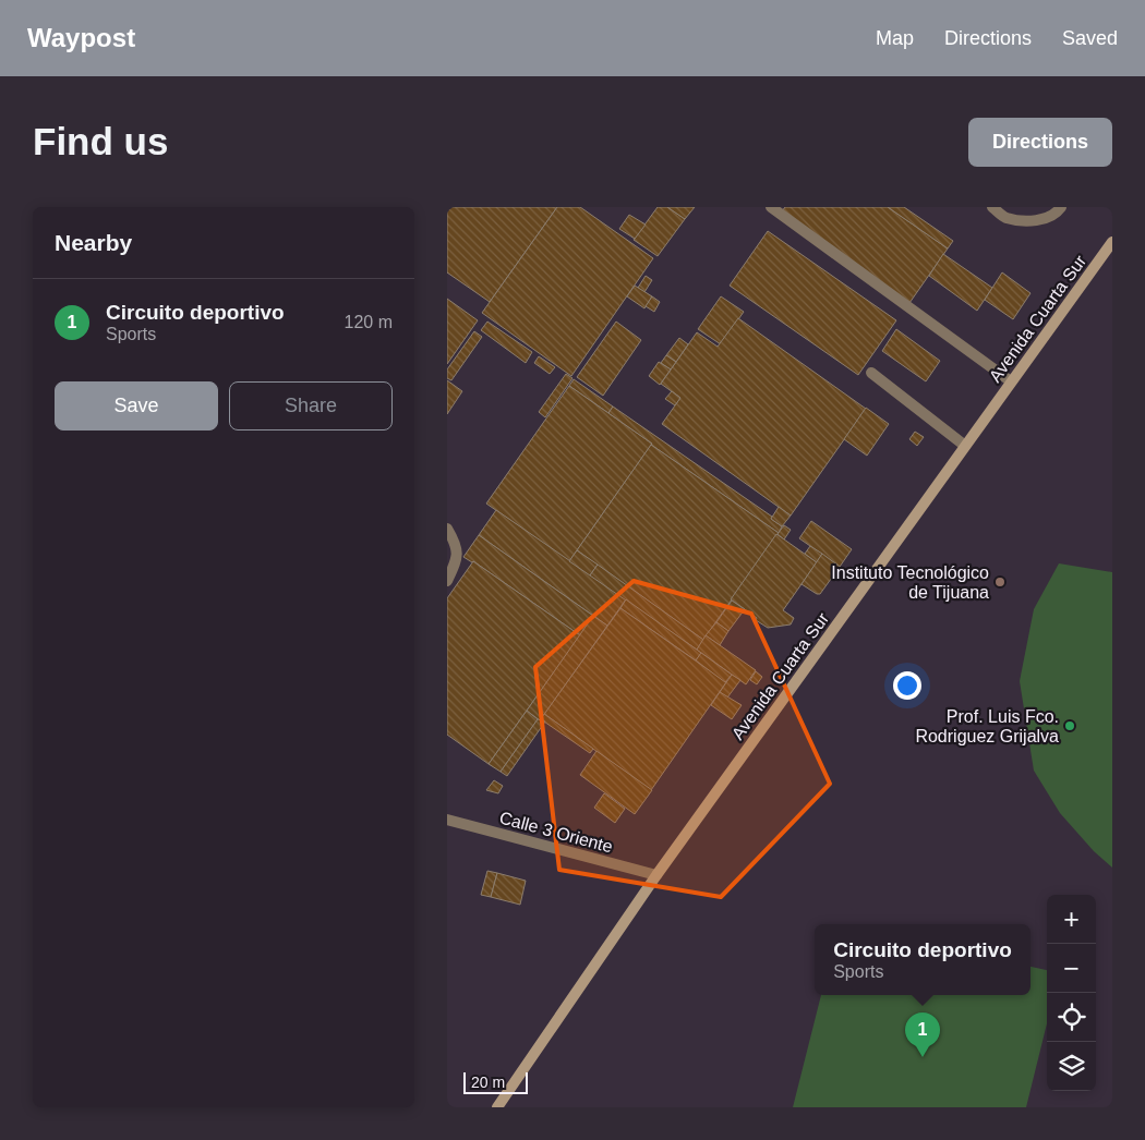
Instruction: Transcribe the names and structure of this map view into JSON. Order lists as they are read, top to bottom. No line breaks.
{"streets":{"street":["Avenida Cuarta Sur"],"lane":["Calle 3 Oriente"]},"crossings":[["Avenida Cuarta Sur","Calle 3 Oriente"]],"places":["Instituto Tecnológico de Tijuana","Prof. Luis Fco. Rodriguez Grijalva"],"scale_bar":"20 m","page":{"header":"Waypost","nav":["Map","Directions","Saved"],"buttons":["Directions",["Save","Share"]],"title":"Find us","heading":"Nearby","list":[{"mark":"1","name":"Circuito deportivo","note":"Sports","value":"120 m"}],"map_buttons":["+","−"],"popup":["Circuito deportivo","Sports"],"pins":"1","scale":"20 m"}}
